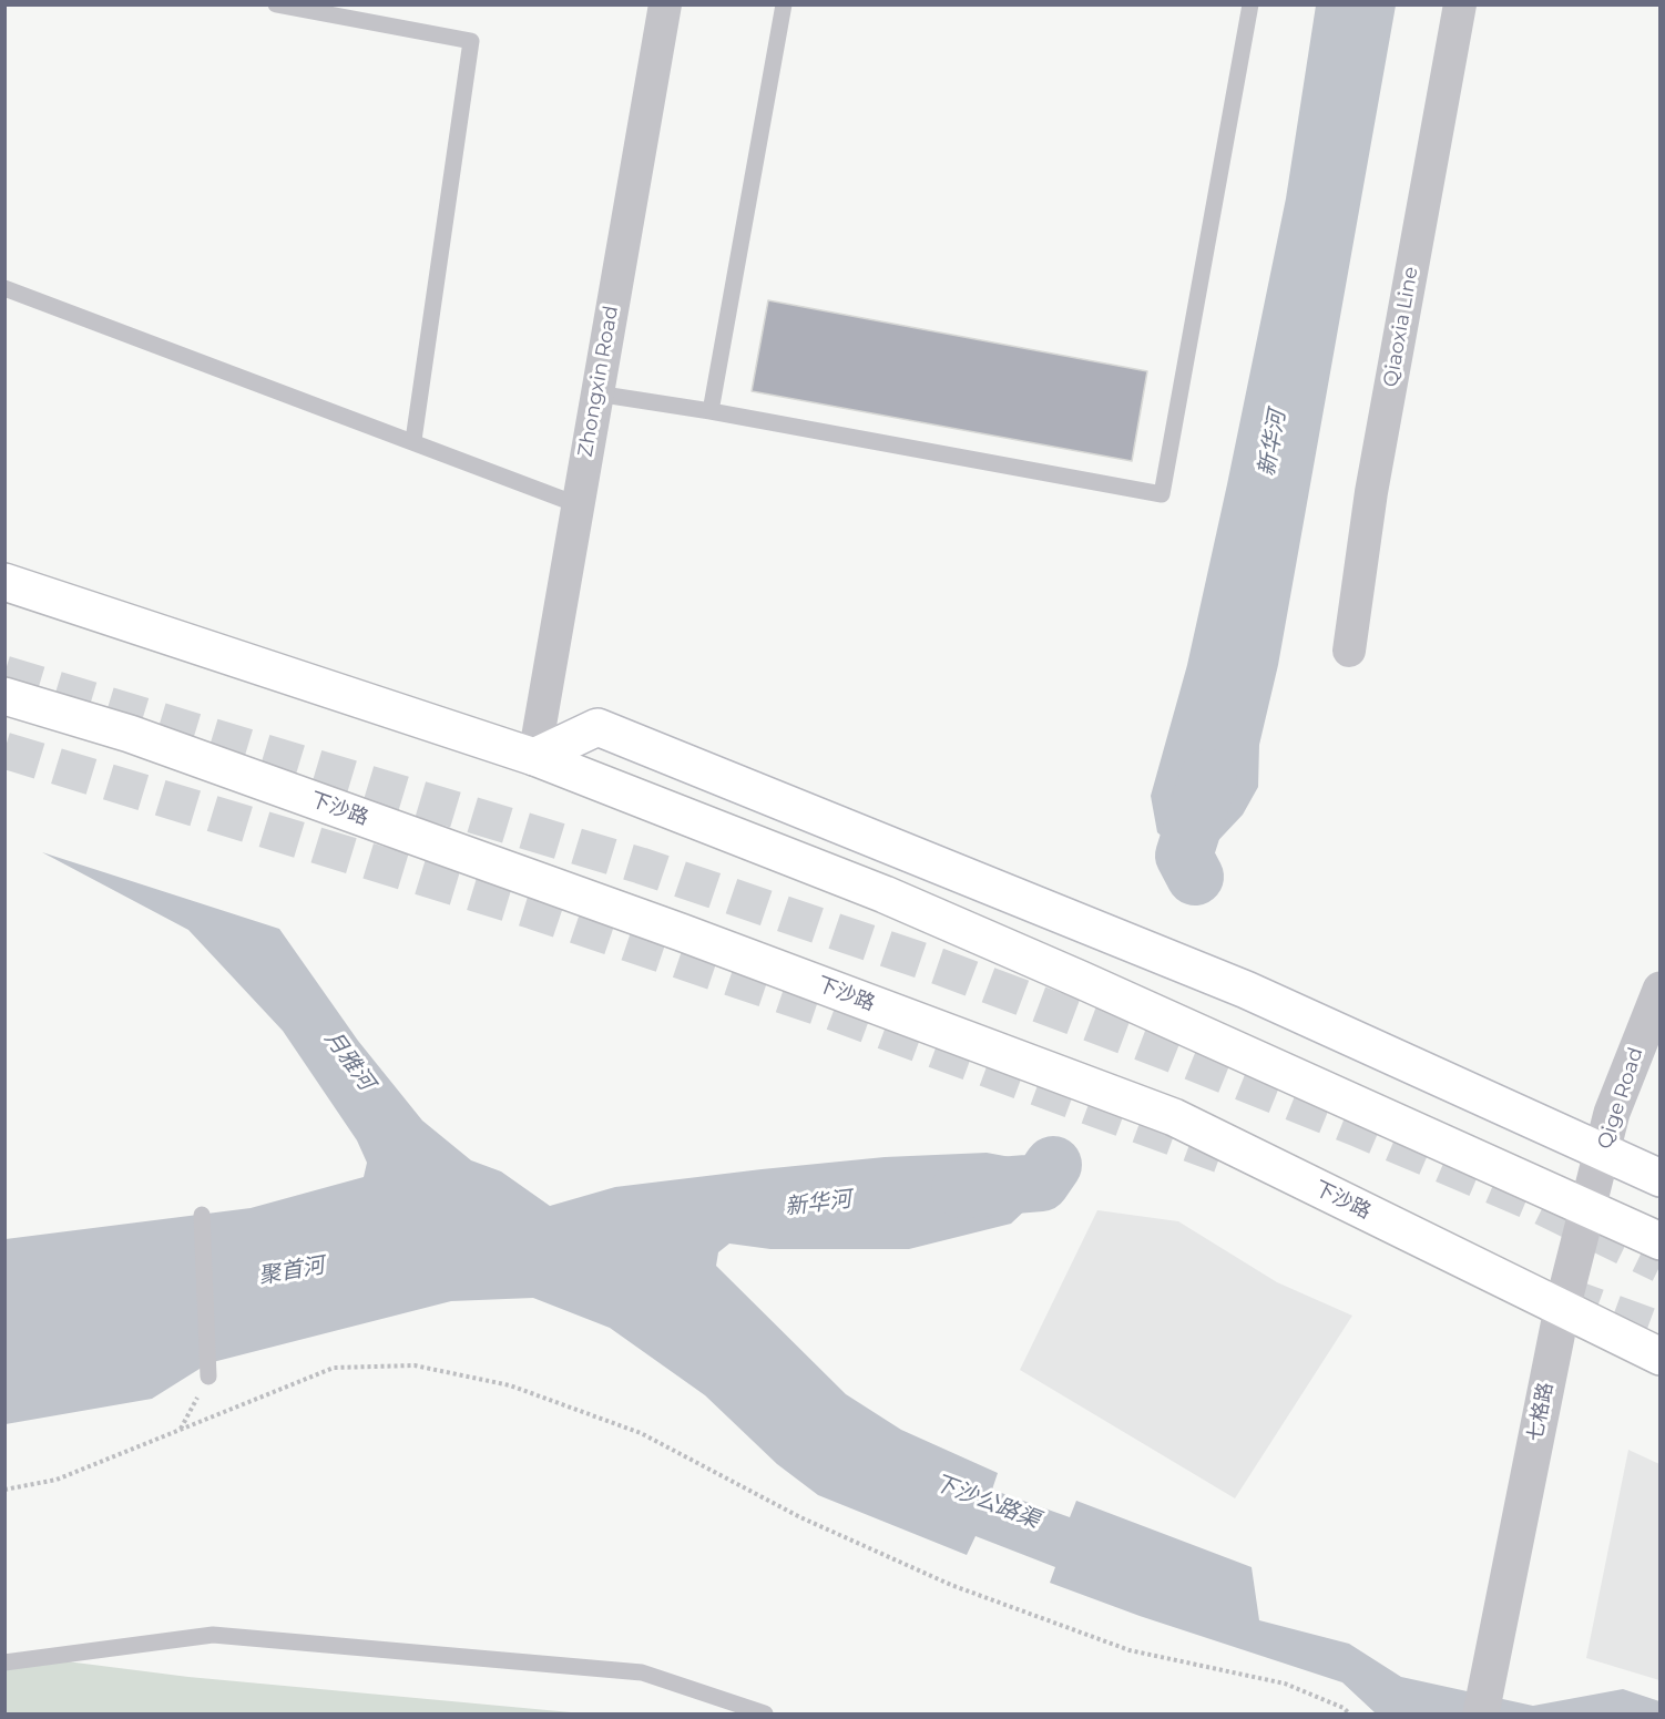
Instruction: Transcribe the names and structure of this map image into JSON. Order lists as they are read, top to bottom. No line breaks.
{"streets":{"main road":["下沙路"],"street":["Qiaoxia Line","Zhongxin Road","Qige Road","七格路"]},"crossings":[["下沙路","七格路"],["Qige Road","七格路"]],"water":["新华河","月雅河","聚首河","下沙公路渠"]}
